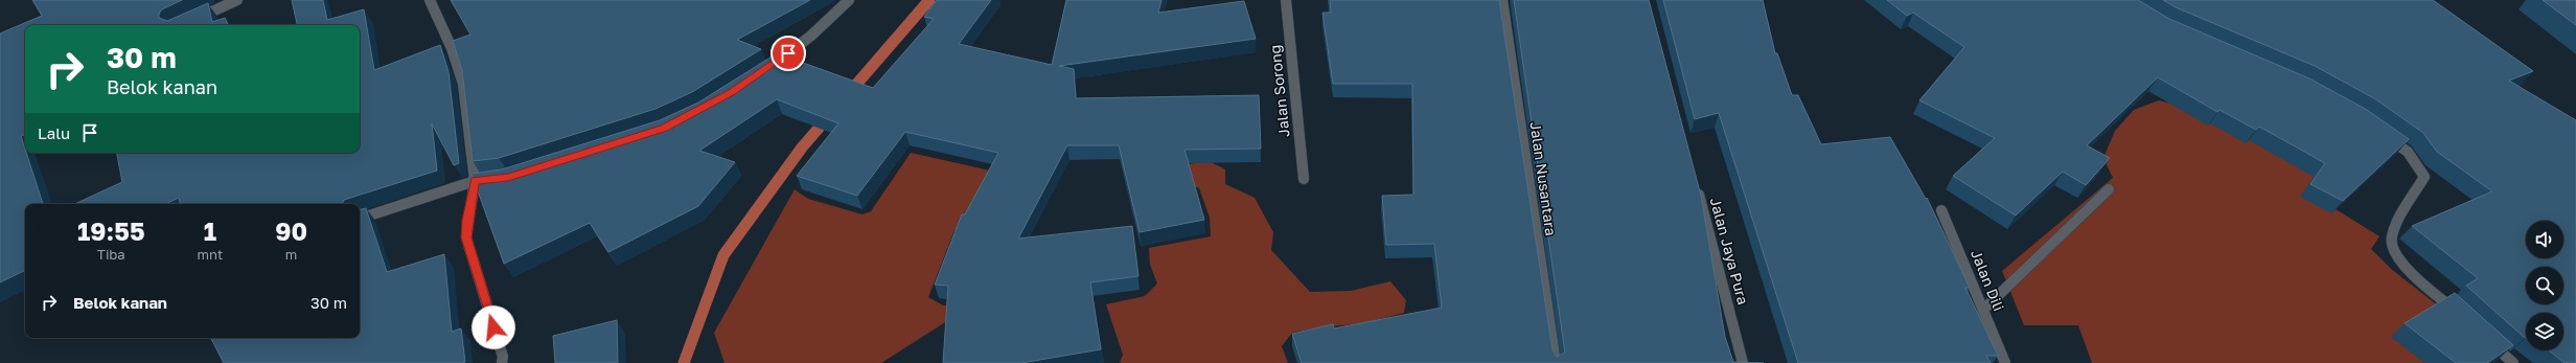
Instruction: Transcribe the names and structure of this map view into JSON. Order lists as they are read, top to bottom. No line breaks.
{"streets":{"street":["Jalan Sorong","Jalan Nusantara","Jalan Jaya Pura","Jalan Dili"]},"page":{"turn":["30 m","Belok kanan"],"then":"Lalu","eta":["19:55","Tiba","1","mnt","90","m"],"list":[{"name":"Belok kanan","value":"30 m"}]}}
